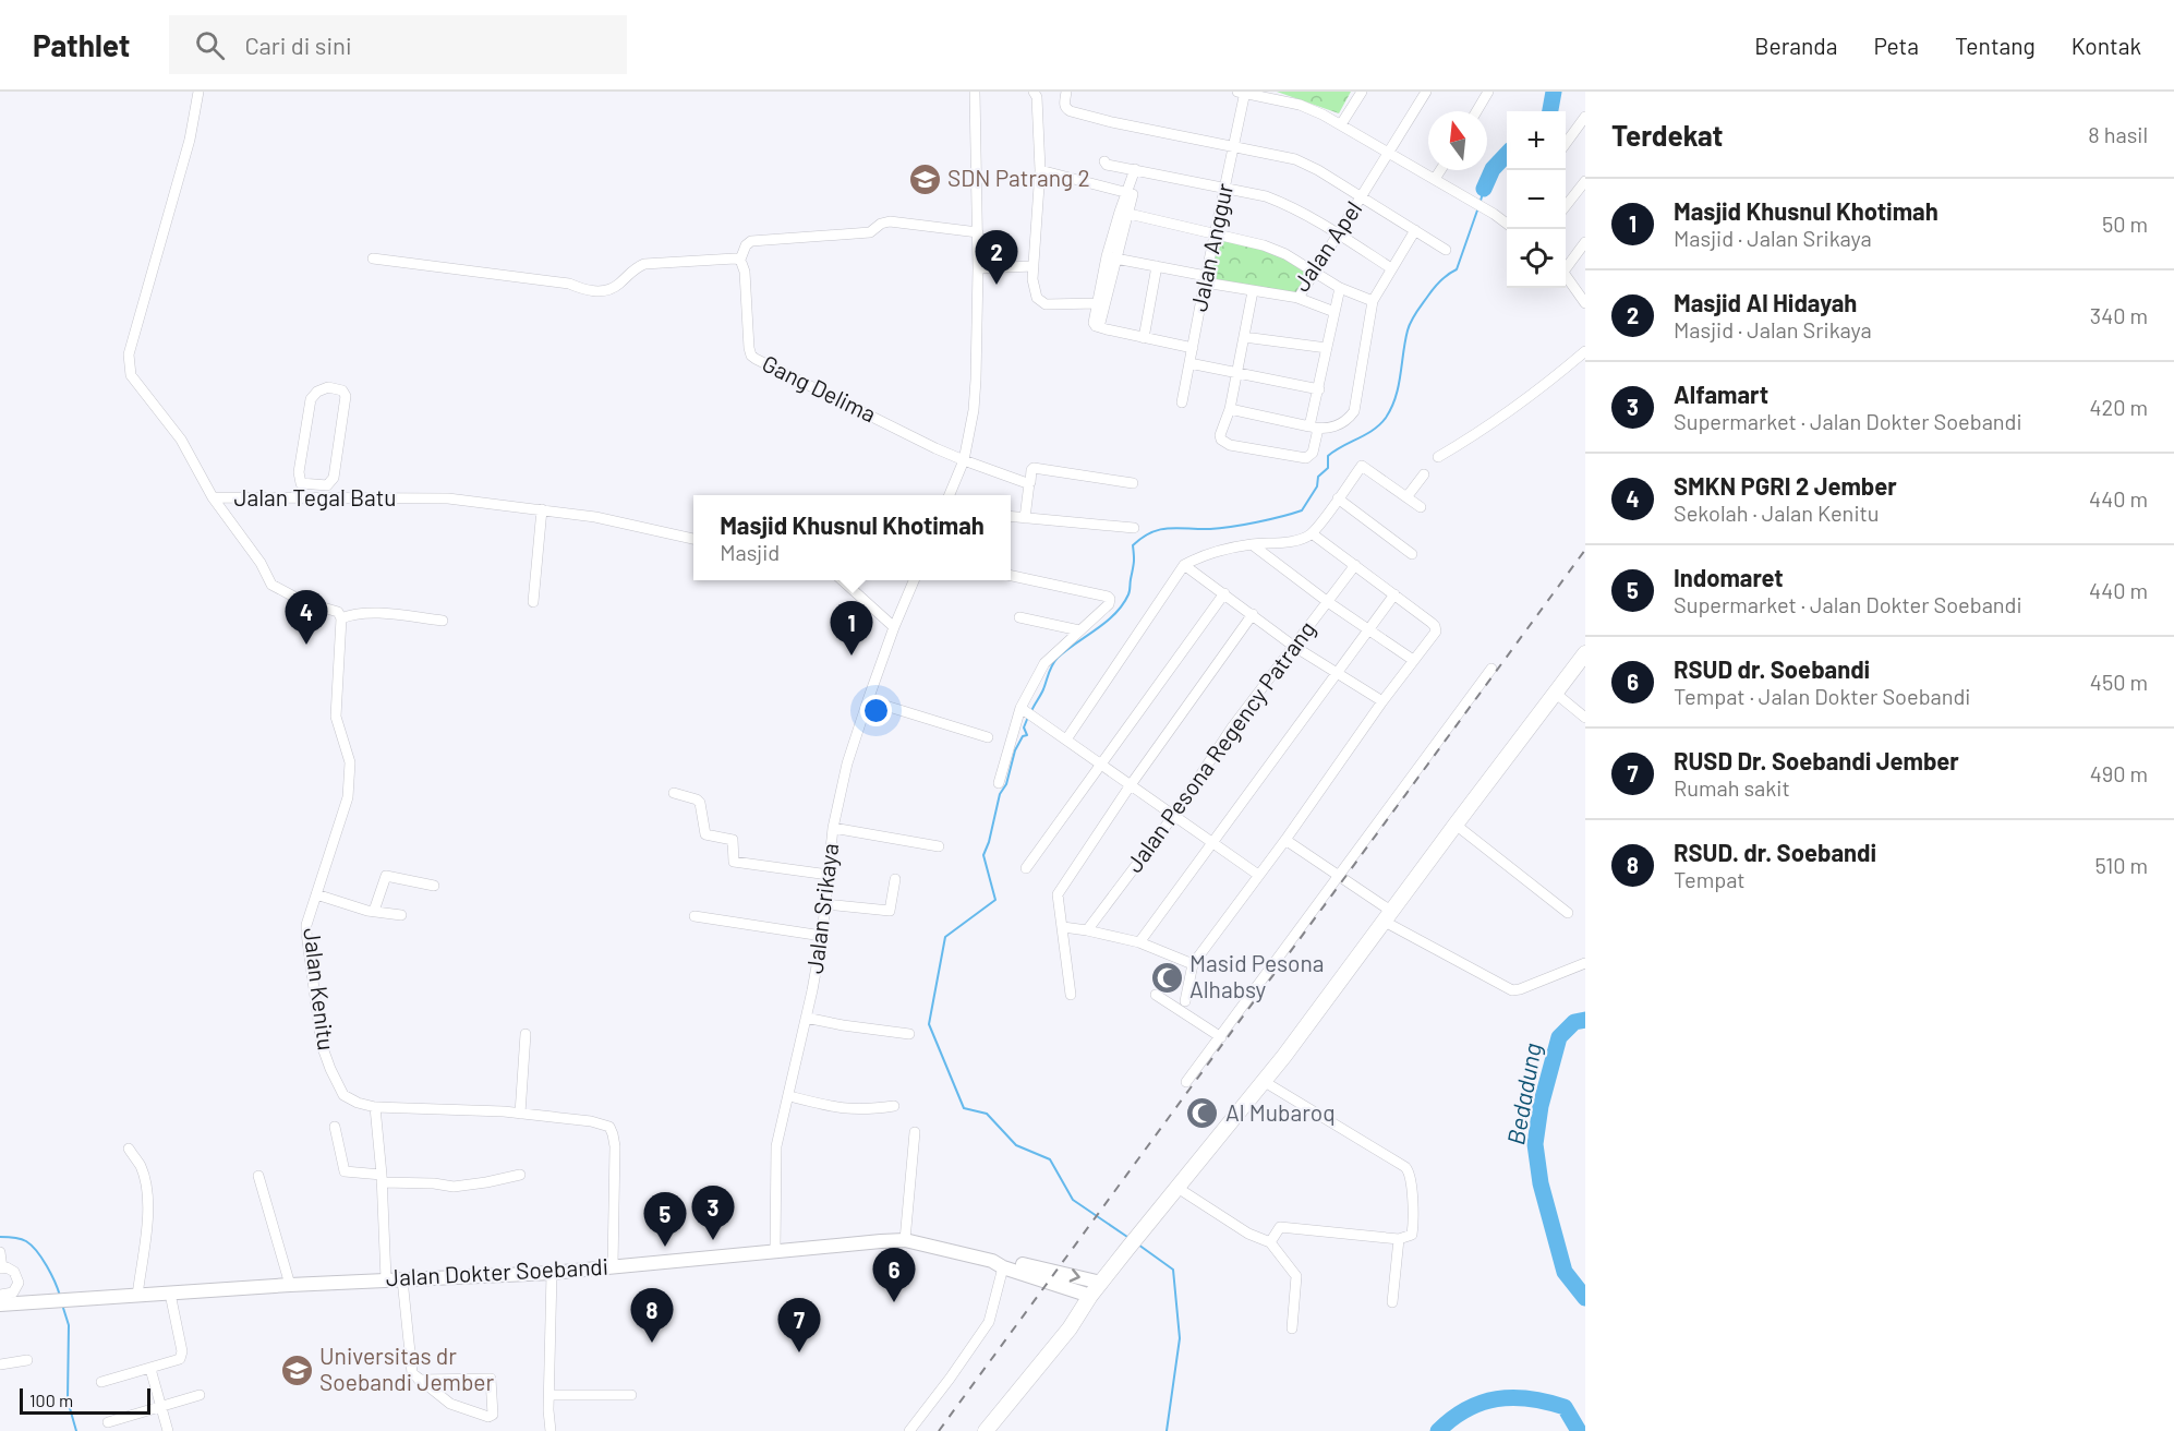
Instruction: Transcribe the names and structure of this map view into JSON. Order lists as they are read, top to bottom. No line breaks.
{"streets":{"main road":["Jalan Dokter Soebandi"],"street":["Jalan Apel","Jalan Anggur","Gang Delima","Jalan Tegal Batu","Jalan Pesona Regency Patrang","Jalan Srikaya","Jalan Kenitu"]},"crossings":[["Jalan Apel","Jalan Anggur"],["Jalan Srikaya","Jalan Dokter Soebandi"],["Jalan Kenitu","Jalan Dokter Soebandi"]],"water":["Bedadung"],"places":{"school or university":["SDN Patrang 2","Universitas dr Soebandi Jember"],"mosque":["Masid Pesona Alhabsy","Al Mubaroq"]},"scale_bar":"100 m","north":"top","page":{"header":"Pathlet","search":"Cari di sini","nav":["Beranda","Peta","Tentang","Kontak"],"heading":["Terdekat","8 hasil"],"map_buttons":["+","−"],"list":[{"mark":"1","name":"Masjid Khusnul Khotimah","note":"Masjid · Jalan Srikaya","value":"50 m"},{"mark":"2","name":"Masjid Al Hidayah","note":"Masjid · Jalan Srikaya","value":"340 m"},{"mark":"3","name":"Alfamart","note":"Supermarket · Jalan Dokter Soebandi","value":"420 m"},{"mark":"4","name":"SMKN PGRI 2 Jember","note":"Sekolah · Jalan Kenitu","value":"440 m"},{"mark":"5","name":"Indomaret","note":"Supermarket · Jalan Dokter Soebandi","value":"440 m"},{"mark":"6","name":"RSUD dr. Soebandi","note":"Tempat · Jalan Dokter Soebandi","value":"450 m"},{"mark":"7","name":"RUSD Dr. Soebandi Jember","note":"Rumah sakit","value":"490 m"},{"mark":"8","name":"RSUD. dr. Soebandi","note":"Tempat","value":"510 m"}],"pins":["2","4","1","3","5","6","8","7"],"popup":["Masjid Khusnul Khotimah","Masjid"],"scale":"100 m"}}
